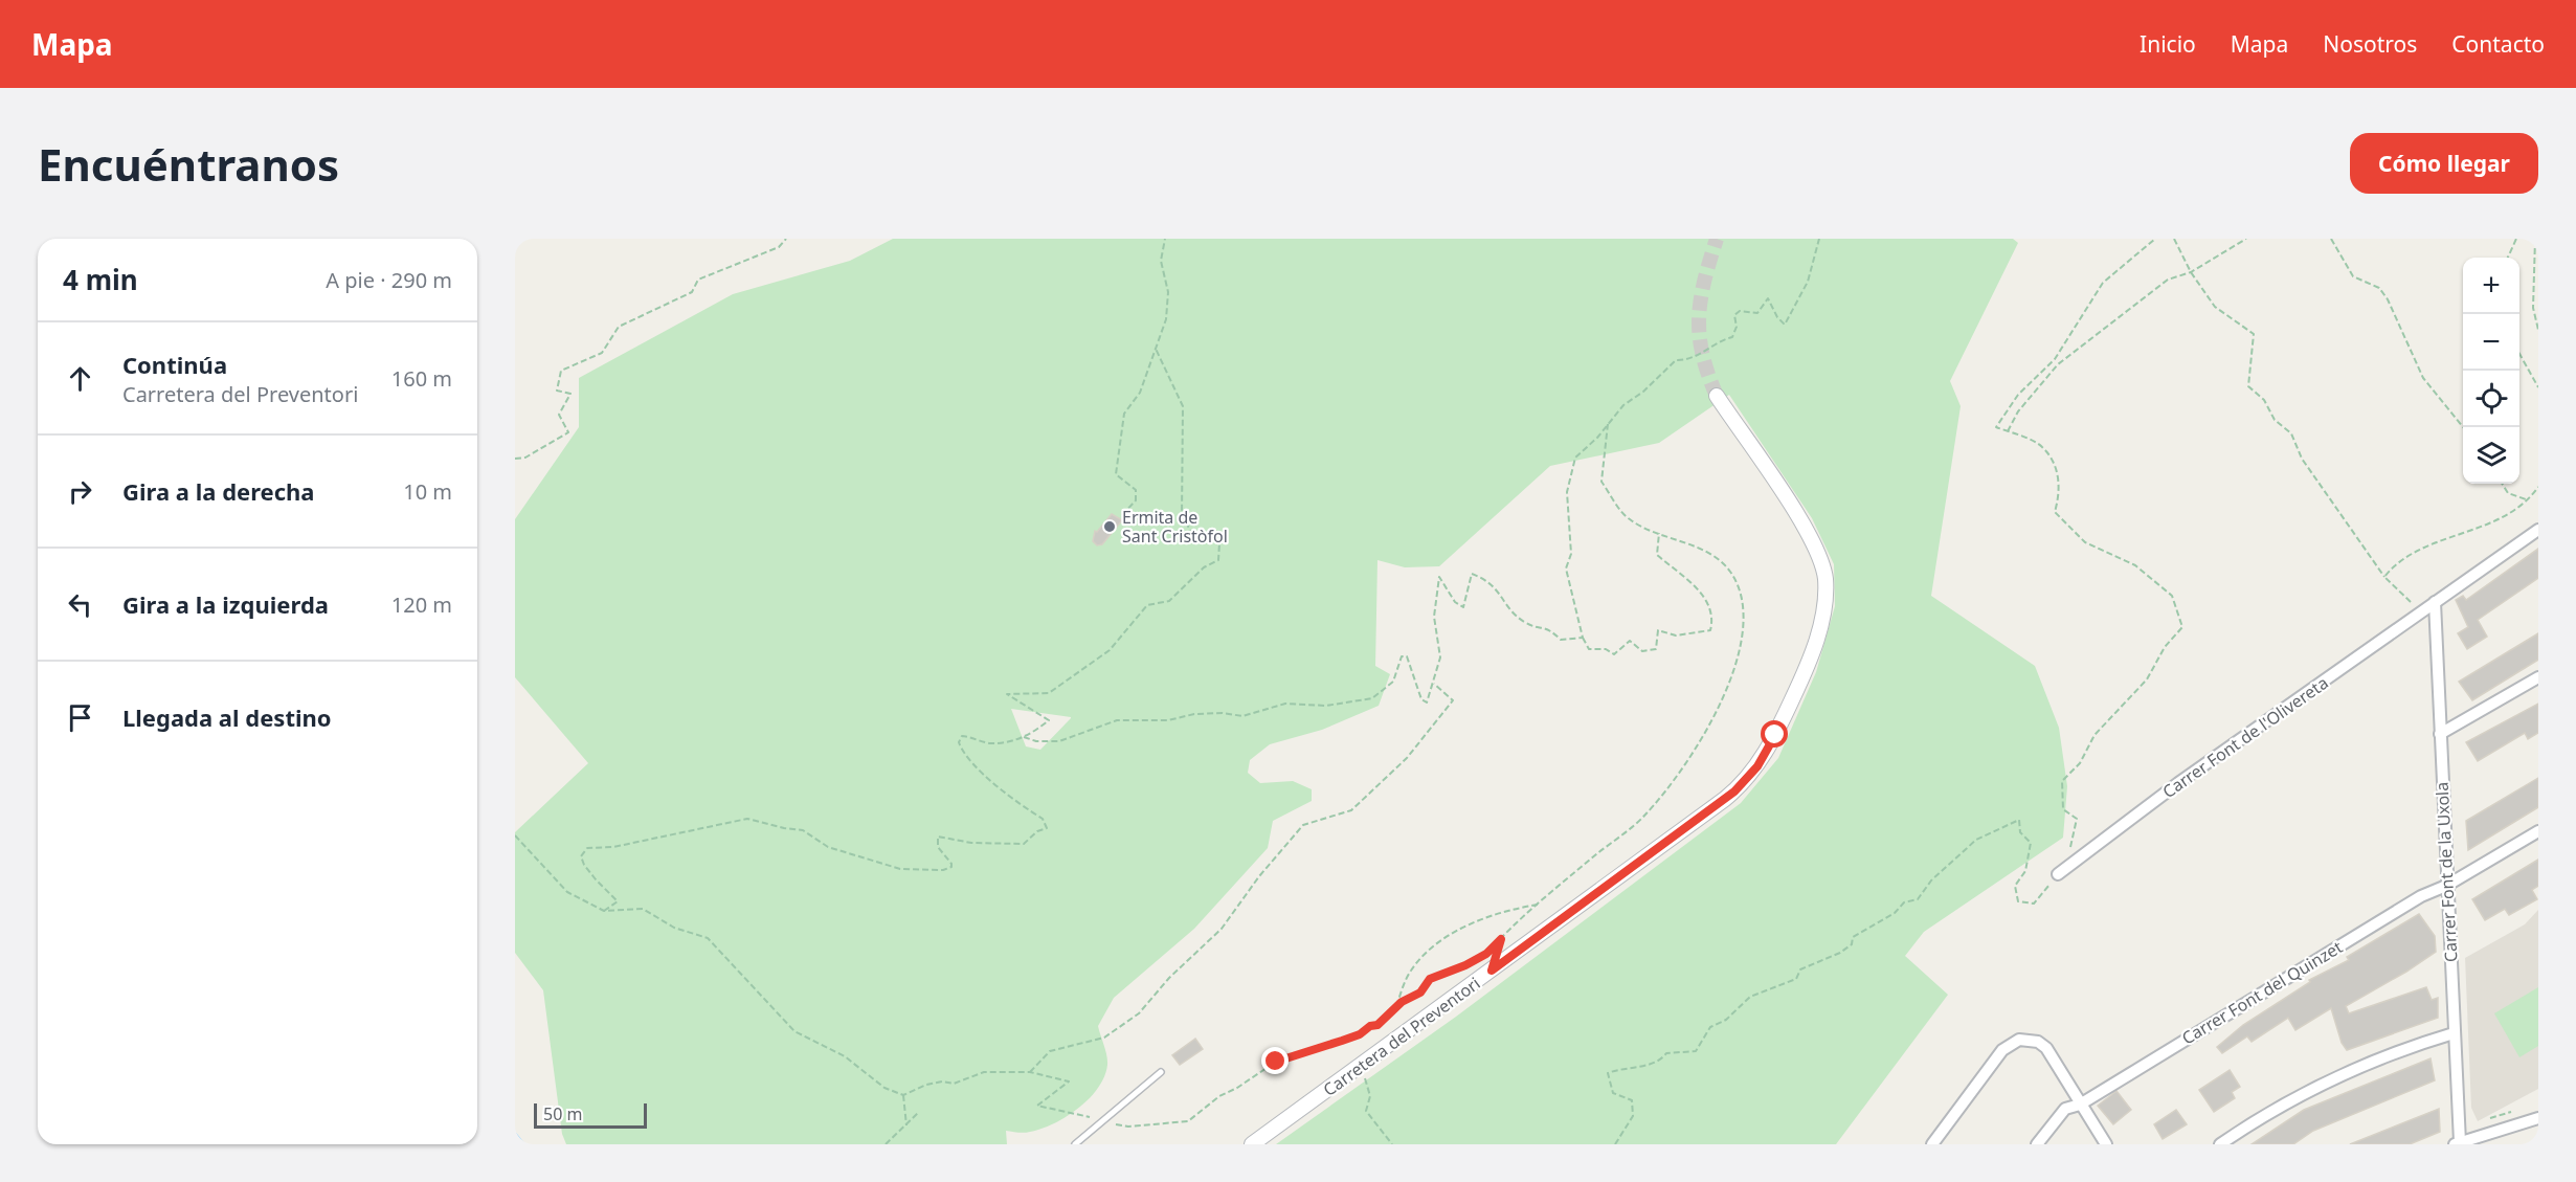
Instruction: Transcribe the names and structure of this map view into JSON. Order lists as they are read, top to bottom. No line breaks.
{"streets":{"street":["Carrer Font de l'Olivereta","Carrer Font de la Uxola","Carrer Font del Quinzet","Carretera del Preventori"]},"crossings":[["Carrer Font de l'Olivereta","Carrer Font de la Uxola"],["Carrer Font de la Uxola","Carrer Font del Quinzet"]],"places":["Ermita de Sant Cristòfol"],"scale_bar":"50 m","page":{"header":"Mapa","nav":["Inicio","Mapa","Nosotros","Contacto"],"buttons":"Cómo llegar","title":"Encuéntranos","heading":["4 min","A pie · 290 m"],"map_buttons":["+","−"],"list":[["Continúa","Carretera del Preventori","160 m"],["Gira a la derecha","10 m"],["Gira a la izquierda","120 m"],"Llegada al destino"],"scale":"50 m"}}
